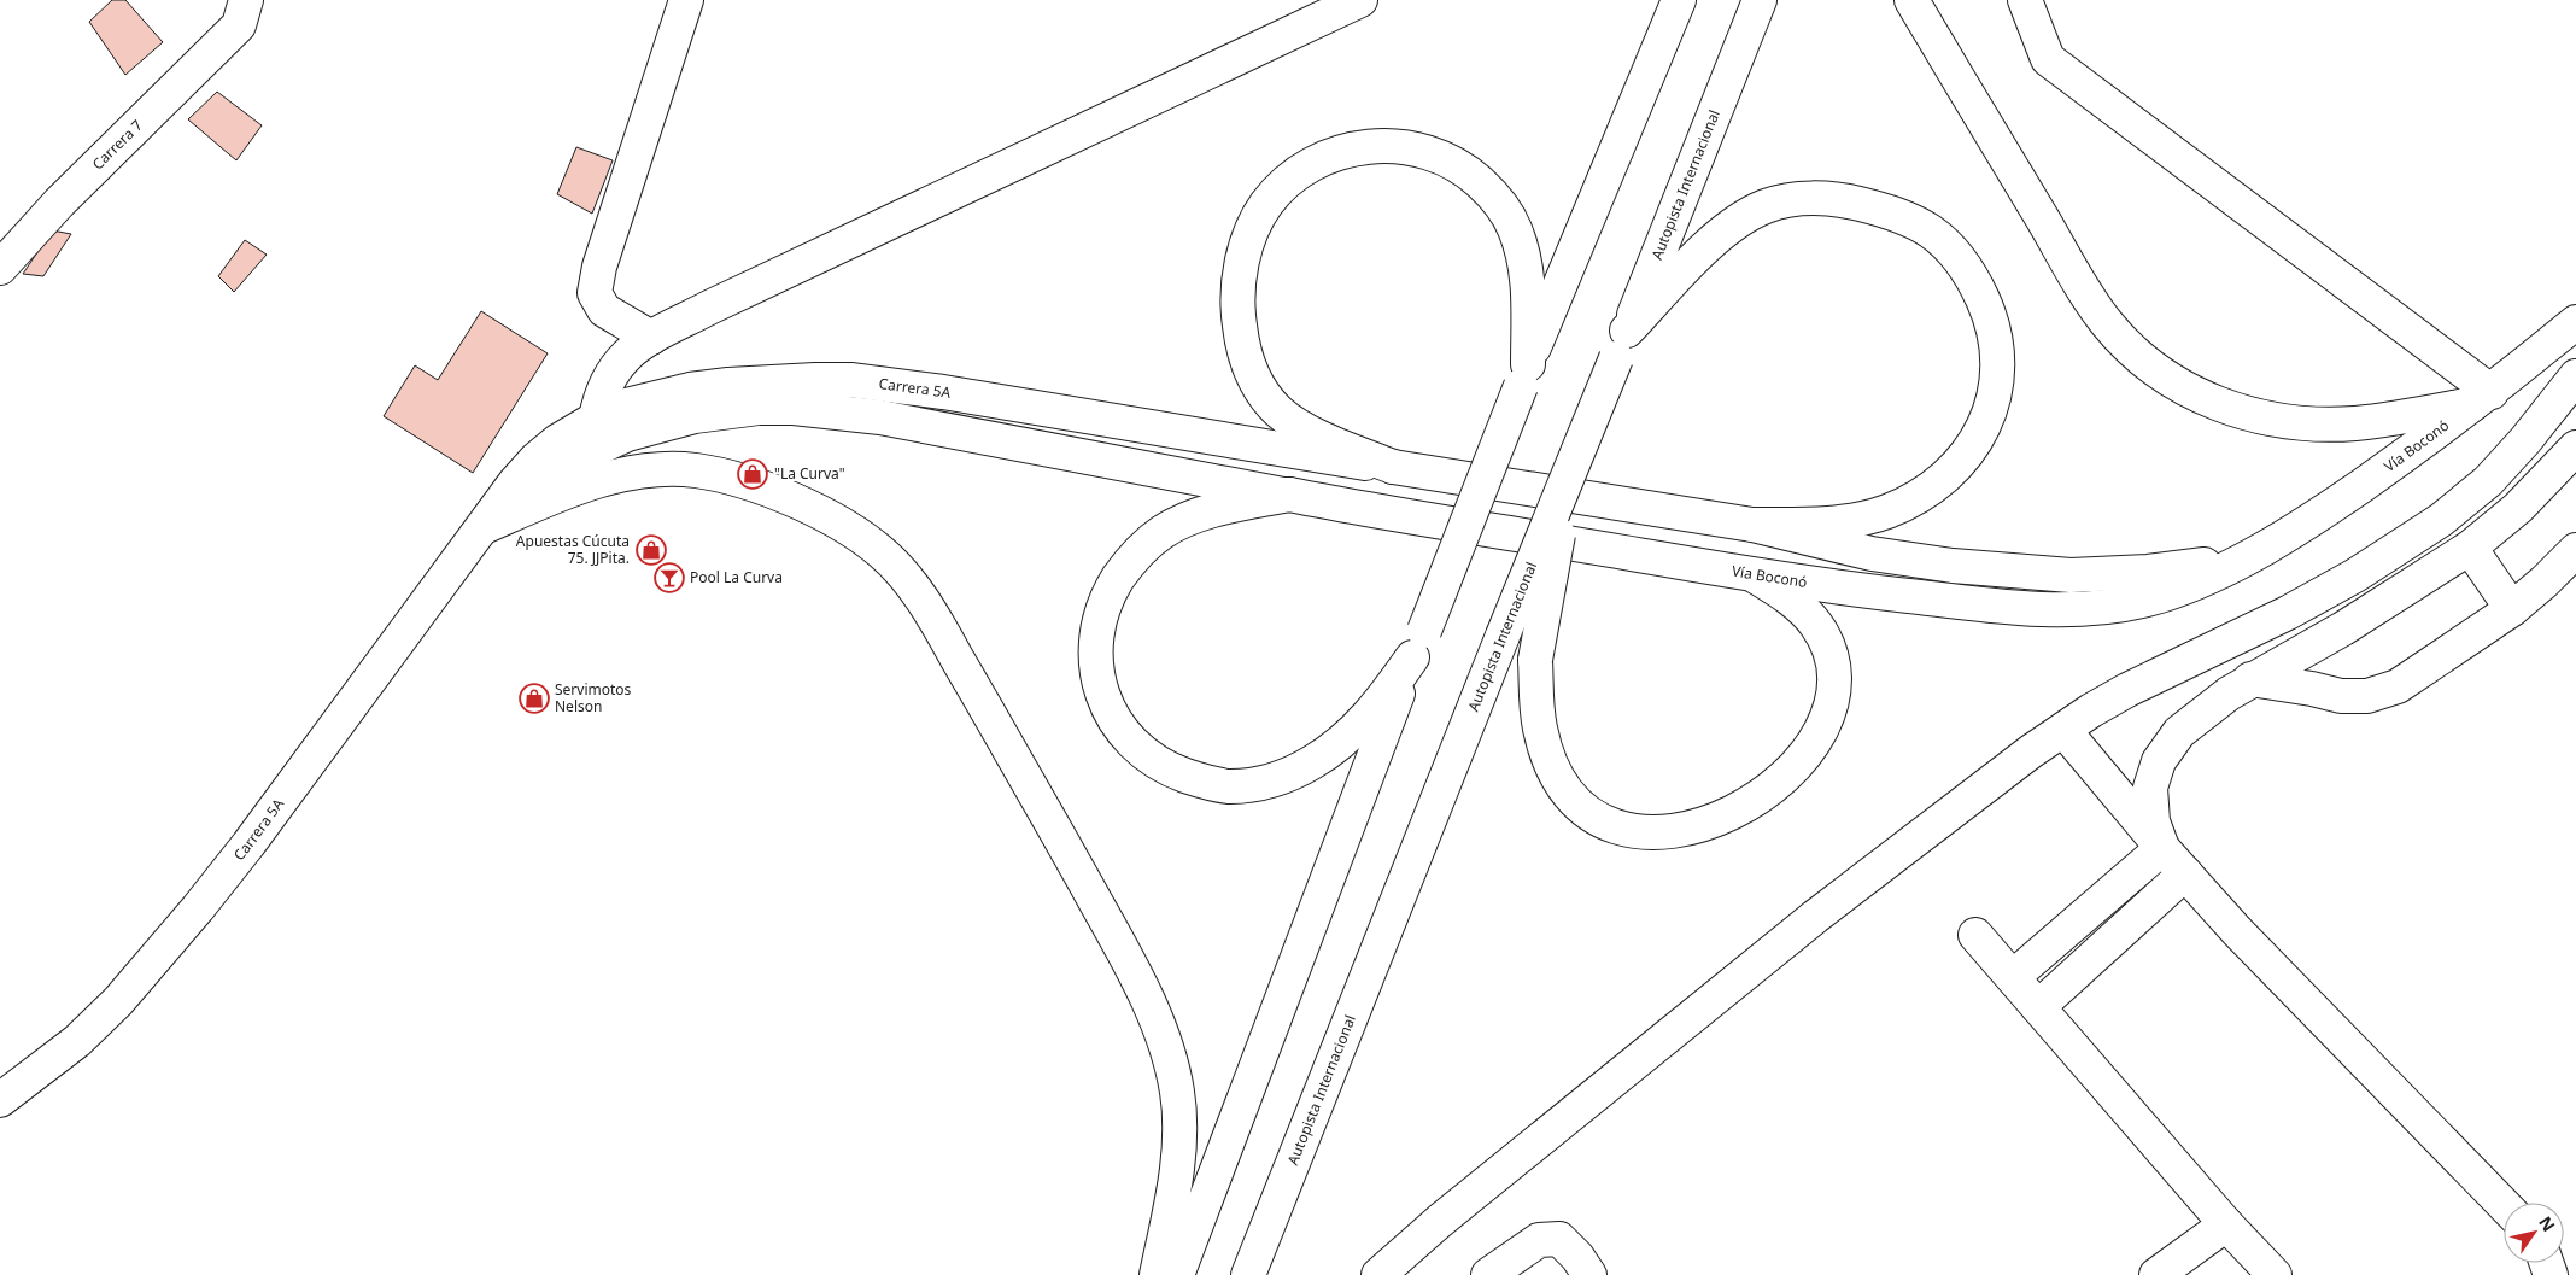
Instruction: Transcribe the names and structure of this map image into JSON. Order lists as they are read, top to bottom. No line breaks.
{"streets":{"main road":["Carrera 7","Autopista Internacional","Carrera 5A","Vía Boconó"]},"crossings":[["Carrera 5A","Vía Boconó"]],"places":{"shop":["\"La Curva\"","Apuestas Cúcuta 75. JJPita.","Servimotos Nelson"],"bar":["Pool La Curva"]},"north":"top right"}
